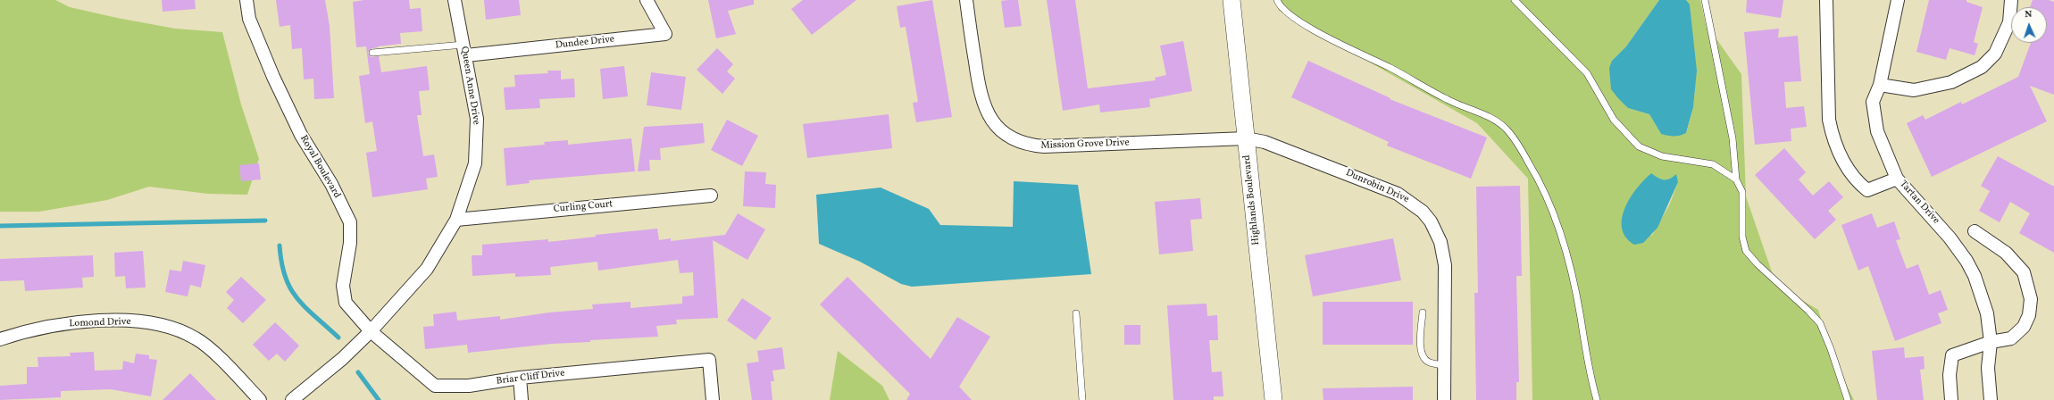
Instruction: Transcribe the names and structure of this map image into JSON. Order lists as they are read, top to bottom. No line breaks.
{"streets":{"street":["Dundee Drive","Queen Anne Drive","Mission Grove Drive","Royal Boulevard","Dunrobin Drive","Highlands Boulevard","Tartan Drive","Curling Court","Lomond Drive","Briar Cliff Drive"]},"crossings":[["Dundee Drive","Queen Anne Drive"],["Queen Anne Drive","Royal Boulevard"],["Queen Anne Drive","Curling Court"],["Queen Anne Drive","Briar Cliff Drive"],["Mission Grove Drive","Dunrobin Drive"],["Mission Grove Drive","Highlands Boulevard"],["Royal Boulevard","Briar Cliff Drive"],["Dunrobin Drive","Highlands Boulevard"]],"north":"top"}
